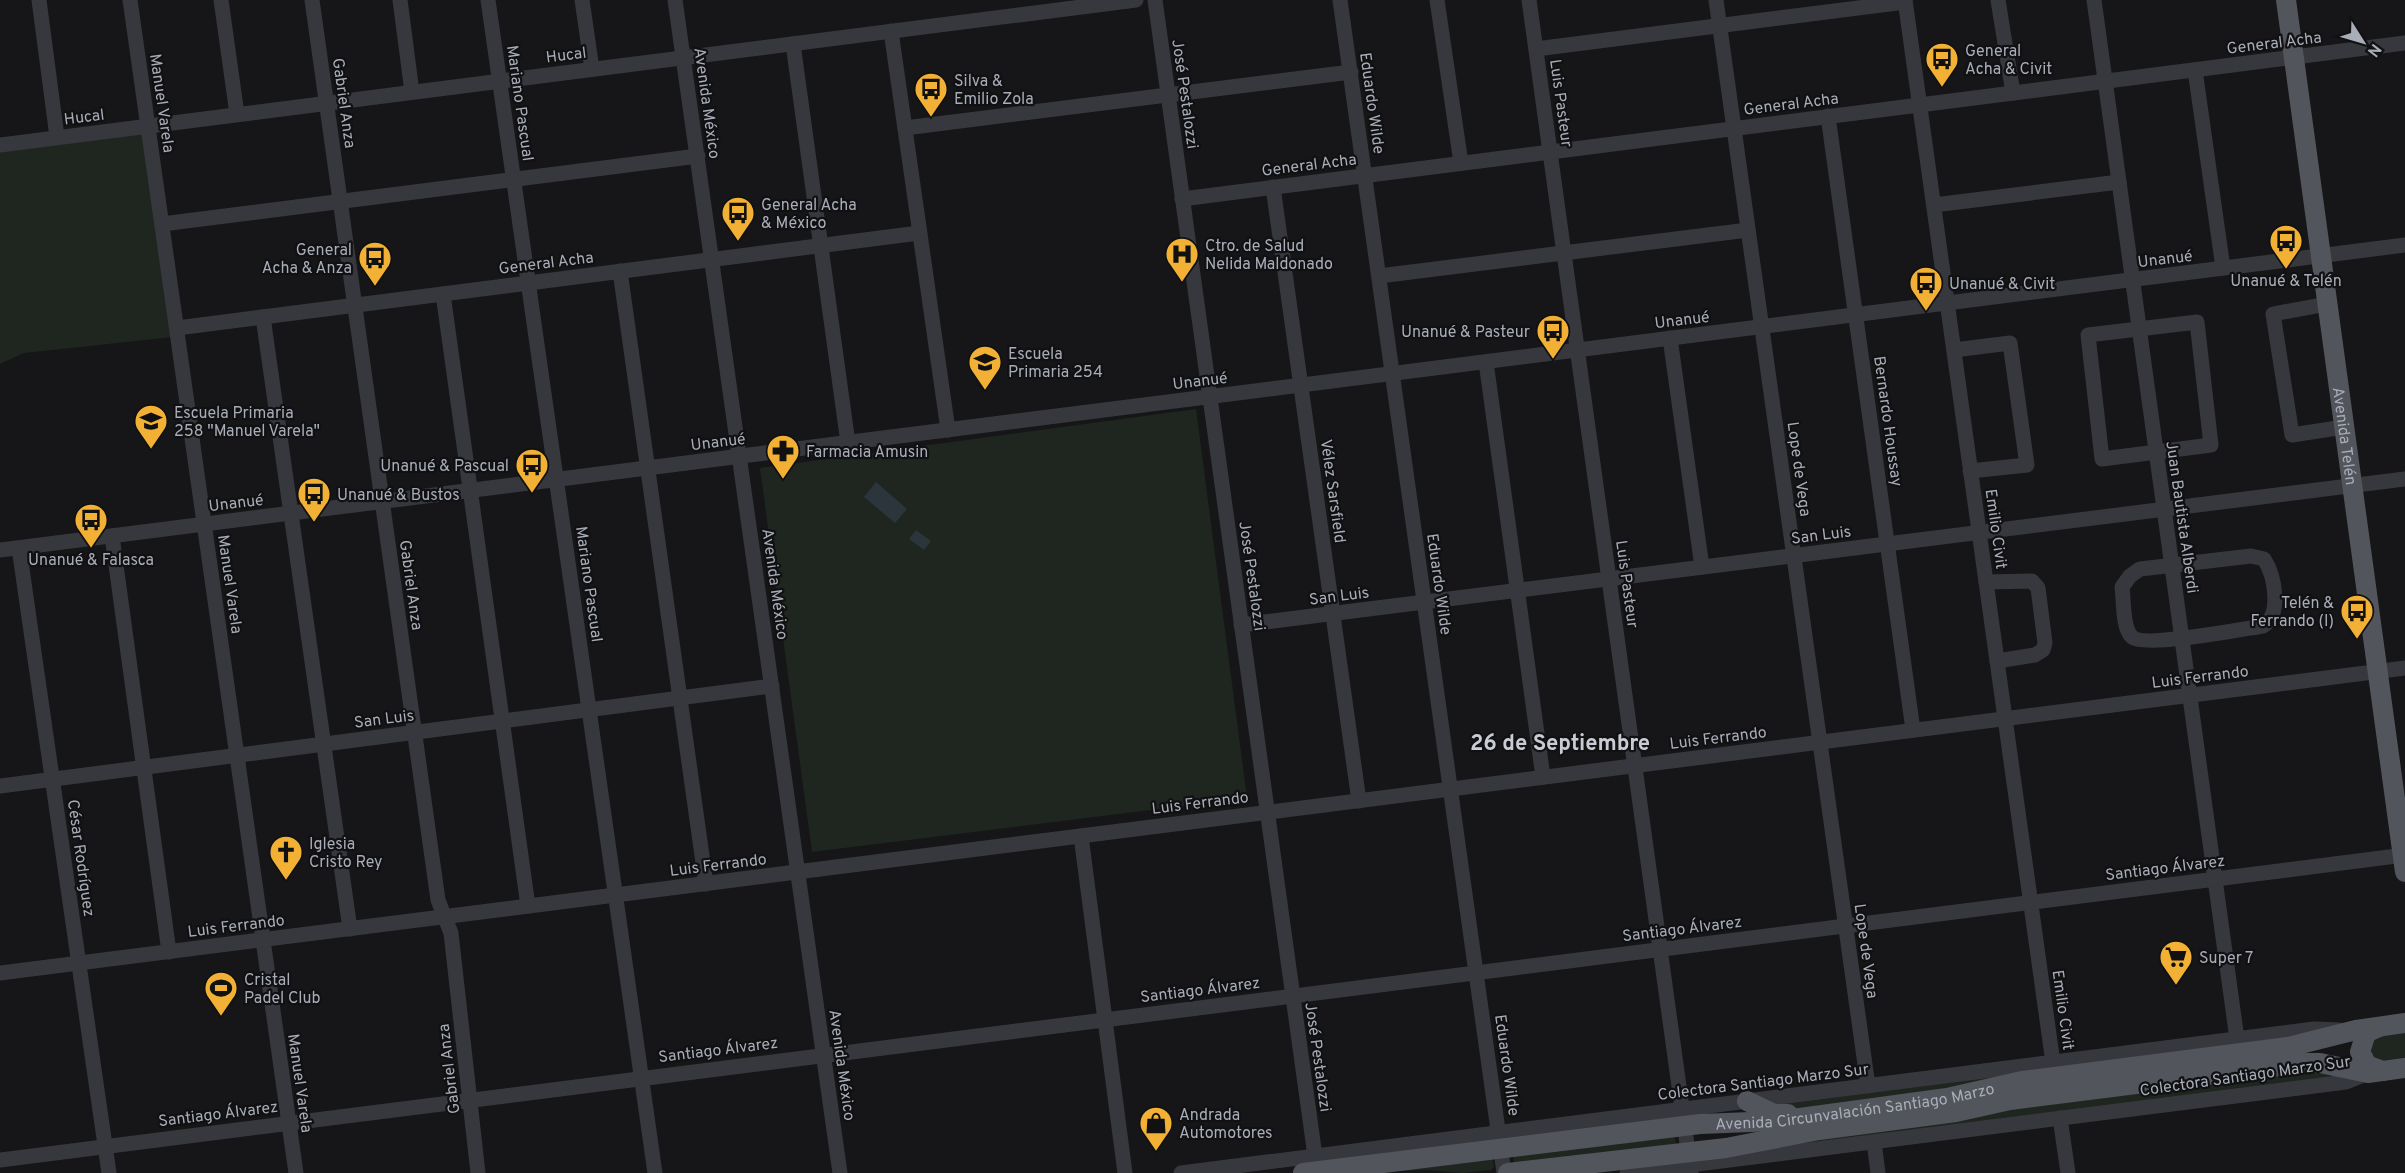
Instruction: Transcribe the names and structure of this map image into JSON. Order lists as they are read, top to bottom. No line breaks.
{"streets":{"main road":["Avenida Telén","Avenida Circunvalación Santiago Marzo"],"street":["General Acha","Hucal","José Pestalozzi","Manuel Varela","Gabriel Anza","Mariano Pascual","Avenida México","Eduardo Wilde","Luis Pasteur","Unanué","Bernardo Houssay","Lope de Vega","Vélez Sarsfield","Juan Bautista Alberdi","Emilio Civit","San Luis","Luis Ferrando","César Rodríguez","Santiago Álvarez","Colectora Santiago Marzo Sur"]},"crossings":[["General Acha","José Pestalozzi"],["General Acha","Manuel Varela"],["General Acha","Gabriel Anza"],["General Acha","Mariano Pascual"],["General Acha","Avenida México"],["General Acha","Eduardo Wilde"],["General Acha","Luis Pasteur"],["General Acha","Bernardo Houssay"],["General Acha","Avenida Telén"],["General Acha","Lope de Vega"],["General Acha","Vélez Sarsfield"],["General Acha","Juan Bautista Alberdi"],["General Acha","Emilio Civit"],["Hucal","Manuel Varela"],["Hucal","Gabriel Anza"],["Hucal","Mariano Pascual"],["Hucal","Avenida México"],["José Pestalozzi","Unanué"],["José Pestalozzi","San Luis"],["José Pestalozzi","Luis Ferrando"],["José Pestalozzi","Santiago Álvarez"],["Manuel Varela","Unanué"],["Manuel Varela","San Luis"],["Manuel Varela","Luis Ferrando"],["Manuel Varela","Santiago Álvarez"],["Gabriel Anza","Unanué"],["Gabriel Anza","San Luis"],["Gabriel Anza","Luis Ferrando"],["Gabriel Anza","Santiago Álvarez"],["Mariano Pascual","Unanué"],["Mariano Pascual","San Luis"],["Mariano Pascual","Luis Ferrando"],["Mariano Pascual","Santiago Álvarez"],["Avenida México","Unanué"],["Avenida México","San Luis"],["Avenida México","Luis Ferrando"],["Avenida México","Santiago Álvarez"],["Eduardo Wilde","Unanué"],["Eduardo Wilde","San Luis"],["Eduardo Wilde","Luis Ferrando"],["Eduardo Wilde","Santiago Álvarez"],["Eduardo Wilde","Avenida Circunvalación Santiago Marzo"],["Luis Pasteur","Unanué"],["Luis Pasteur","San Luis"],["Luis Pasteur","Luis Ferrando"],["Luis Pasteur","Santiago Álvarez"],["Luis Pasteur","Colectora Santiago Marzo Sur"],["Luis Pasteur","Avenida Circunvalación Santiago Marzo"],["Unanué","Bernardo Houssay"],["Unanué","Avenida Telén"],["Unanué","Lope de Vega"],["Unanué","Vélez Sarsfield"],["Unanué","Juan Bautista Alberdi"],["Unanué","Emilio Civit"],["Unanué","César Rodríguez"],["Bernardo Houssay","San Luis"],["Bernardo Houssay","Luis Ferrando"],["Avenida Telén","San Luis"],["Avenida Telén","Luis Ferrando"],["Avenida Telén","Santiago Álvarez"],["Lope de Vega","San Luis"],["Lope de Vega","Luis Ferrando"],["Lope de Vega","Santiago Álvarez"],["Lope de Vega","Colectora Santiago Marzo Sur"],["Vélez Sarsfield","San Luis"],["Vélez Sarsfield","Luis Ferrando"],["Juan Bautista Alberdi","San Luis"],["Juan Bautista Alberdi","Luis Ferrando"],["Juan Bautista Alberdi","Santiago Álvarez"],["Juan Bautista Alberdi","Colectora Santiago Marzo Sur"],["Emilio Civit","San Luis"],["Emilio Civit","Luis Ferrando"],["Emilio Civit","Santiago Álvarez"],["Emilio Civit","Colectora Santiago Marzo Sur"],["San Luis","César Rodríguez"],["Luis Ferrando","César Rodríguez"],["César Rodríguez","Santiago Álvarez"],["Colectora Santiago Marzo Sur","Avenida Circunvalación Santiago Marzo"]],"districts":["26 de Septiembre"],"places":{"bus stop":["General Acha & Civit","Silva & Emilio Zola","General Acha & México","Unanué & Telén","General Acha & Anza","Unanué & Civit","Unanué & Pasteur","Unanué & Pascual","Unanué & Bustos","Unanué & Falasca","Telén & Ferrando (I)"],"hospital":["Ctro. de Salud Nelida Maldonado"],"school or university":["Escuela Primaria 254","Escuela Primaria 258 \"Manuel Varela\""],"pharmacy":["Farmacia Amusin"],"church":["Iglesia Cristo Rey"],"supermarket":["Super 7"],"sports":["Cristal Padel Club"],"shop":["Andrada Automotores"]},"north":"bottom right"}
